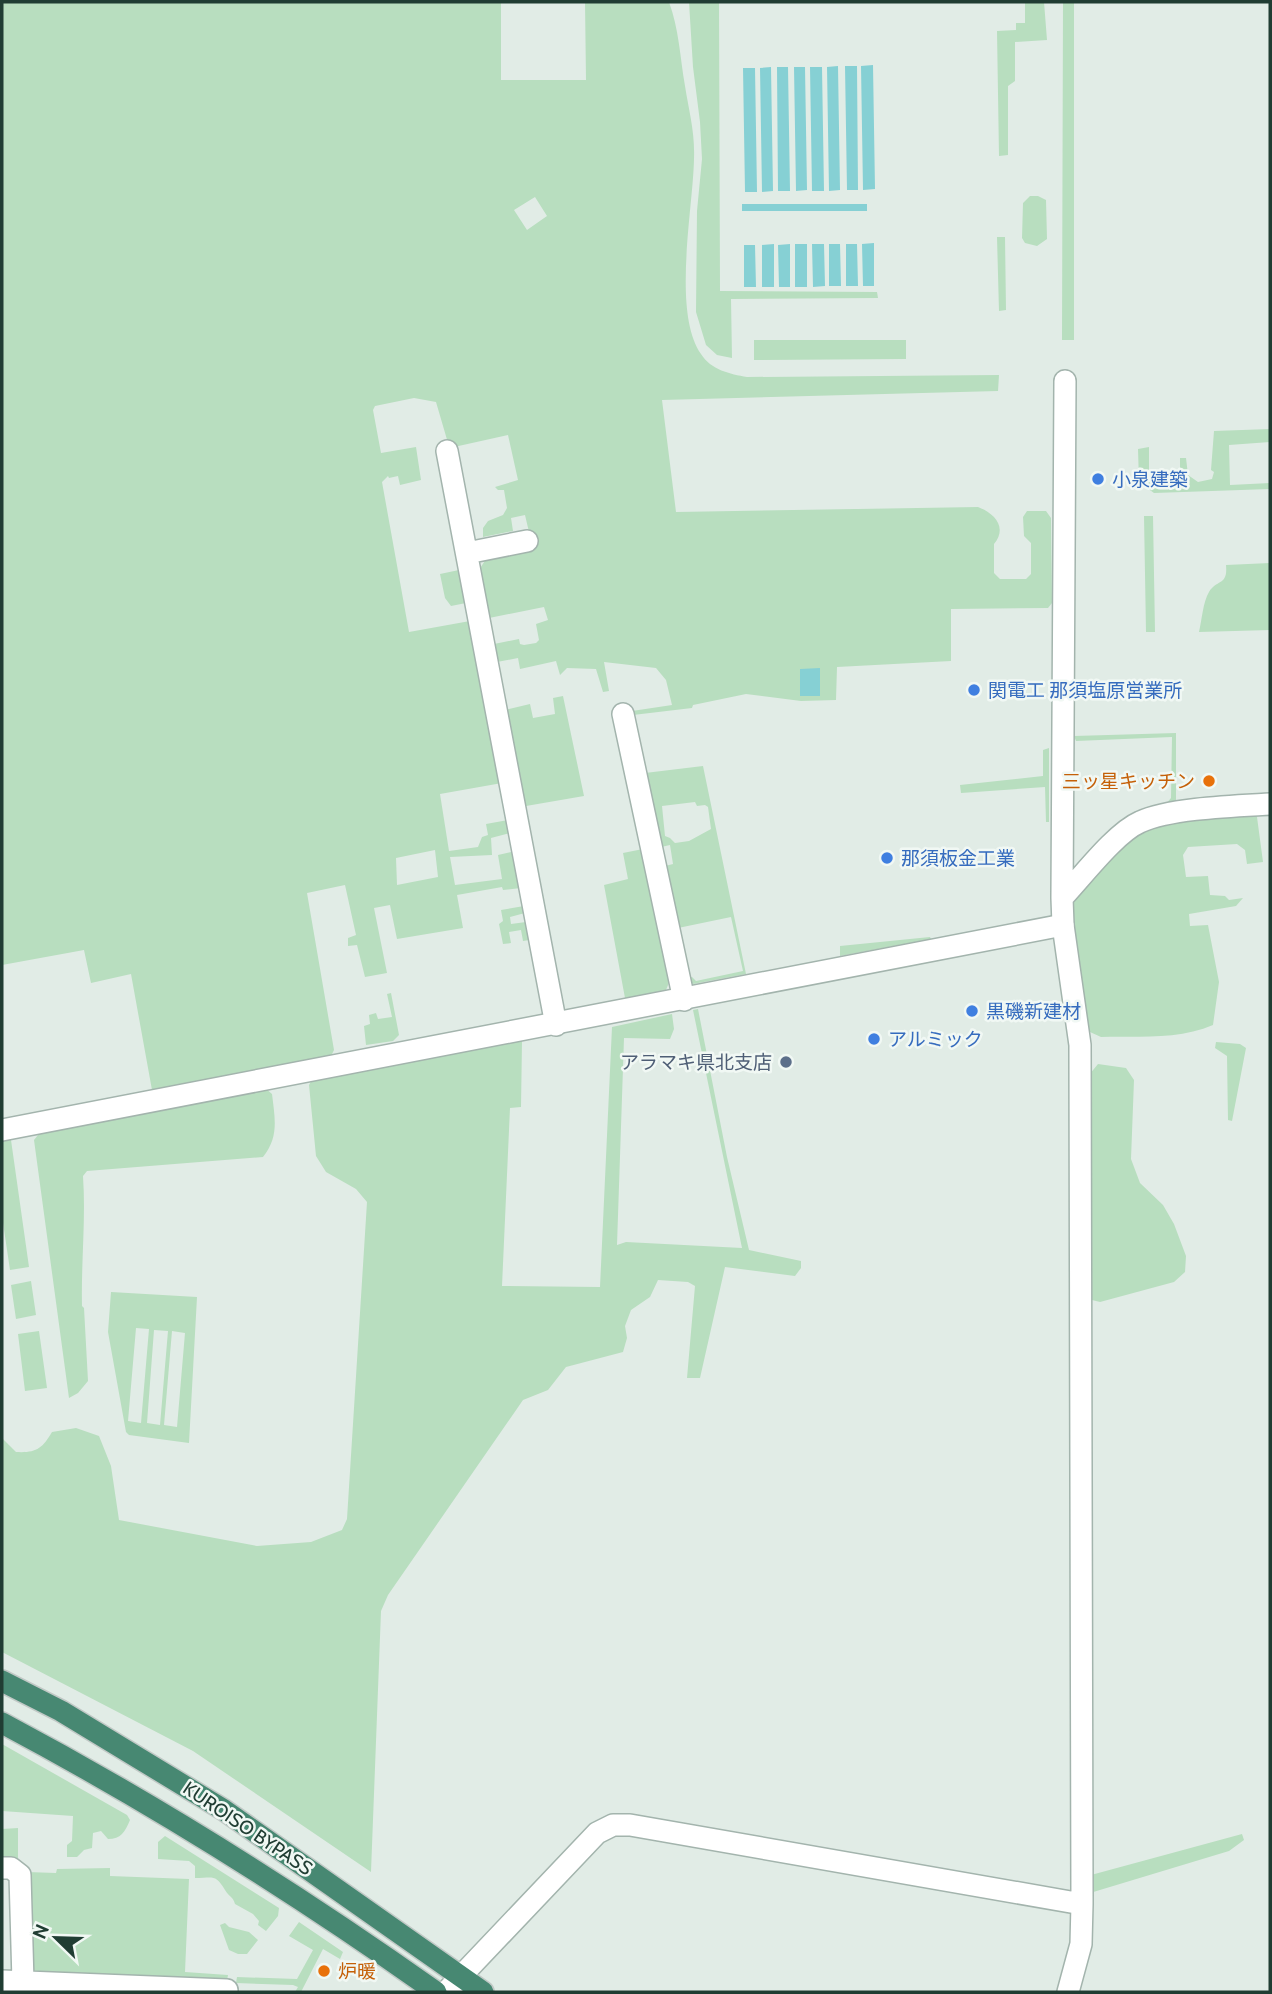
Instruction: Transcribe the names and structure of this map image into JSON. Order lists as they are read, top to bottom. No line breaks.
{"streets":{"highway":["KUROISO BYPASS"]},"places":["小泉建築","関電工 那須塩原営業所","三ッ星キッチン","那須板金工業","黒磯新建材","アルミック","アラマキ県北支店","炉暖"],"north":"top left"}
